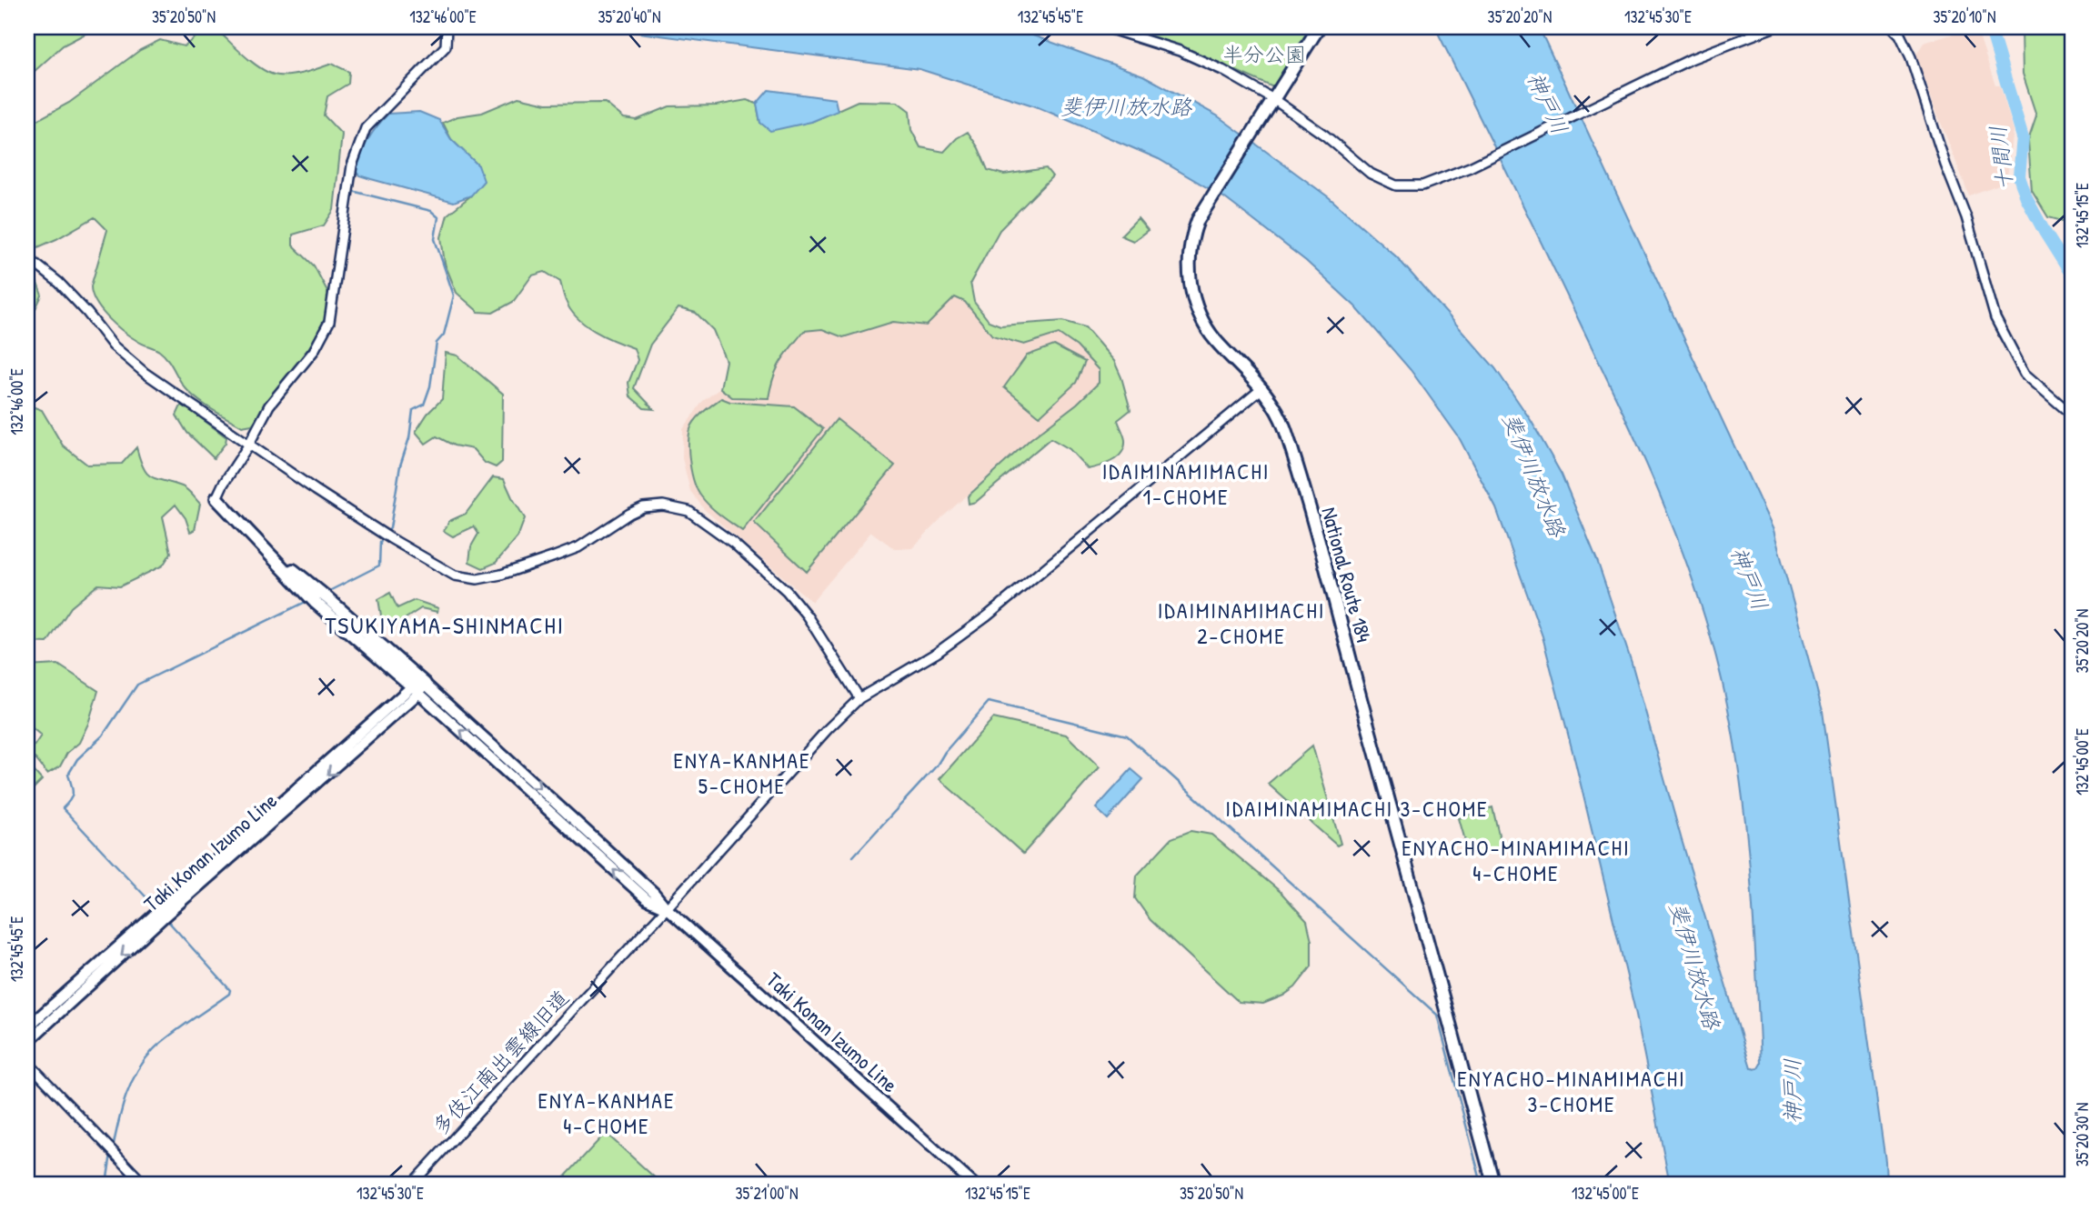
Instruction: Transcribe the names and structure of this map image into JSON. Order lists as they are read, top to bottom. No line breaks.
{"streets":{"main road":["National Route 184","Taki Konan Izumo Line"],"street":["多伎江南出雲線旧道"]},"crossings":[["National Route 184","多伎江南出雲線旧道"],["Taki Konan Izumo Line","多伎江南出雲線旧道"]],"districts":["IDAIMINAMIMACHI 1-CHOME","IDAIMINAMIMACHI 2-CHOME","TSUKIYAMA-SHINMACHI","ENYA-KANMAE 5-CHOME","IDAIMINAMIMACHI 3-CHOME","ENYACHO-MINAMIMACHI 4-CHOME","ENYACHO-MINAMIMACHI 3-CHOME","ENYA-KANMAE 4-CHOME"],"water":["神戸川","斐伊川放水路","十間川"],"parks":["半分公園"],"coordinates":["35°20'50\"N","132°46'00\"E","35°20'40\"N","132°45'45\"E","35°20'20\"N","132°45'30\"E","35°20'10\"N","132°45'15\"E","132°45'00\"E","35°20'30\"N","35°21'00\"N"]}
